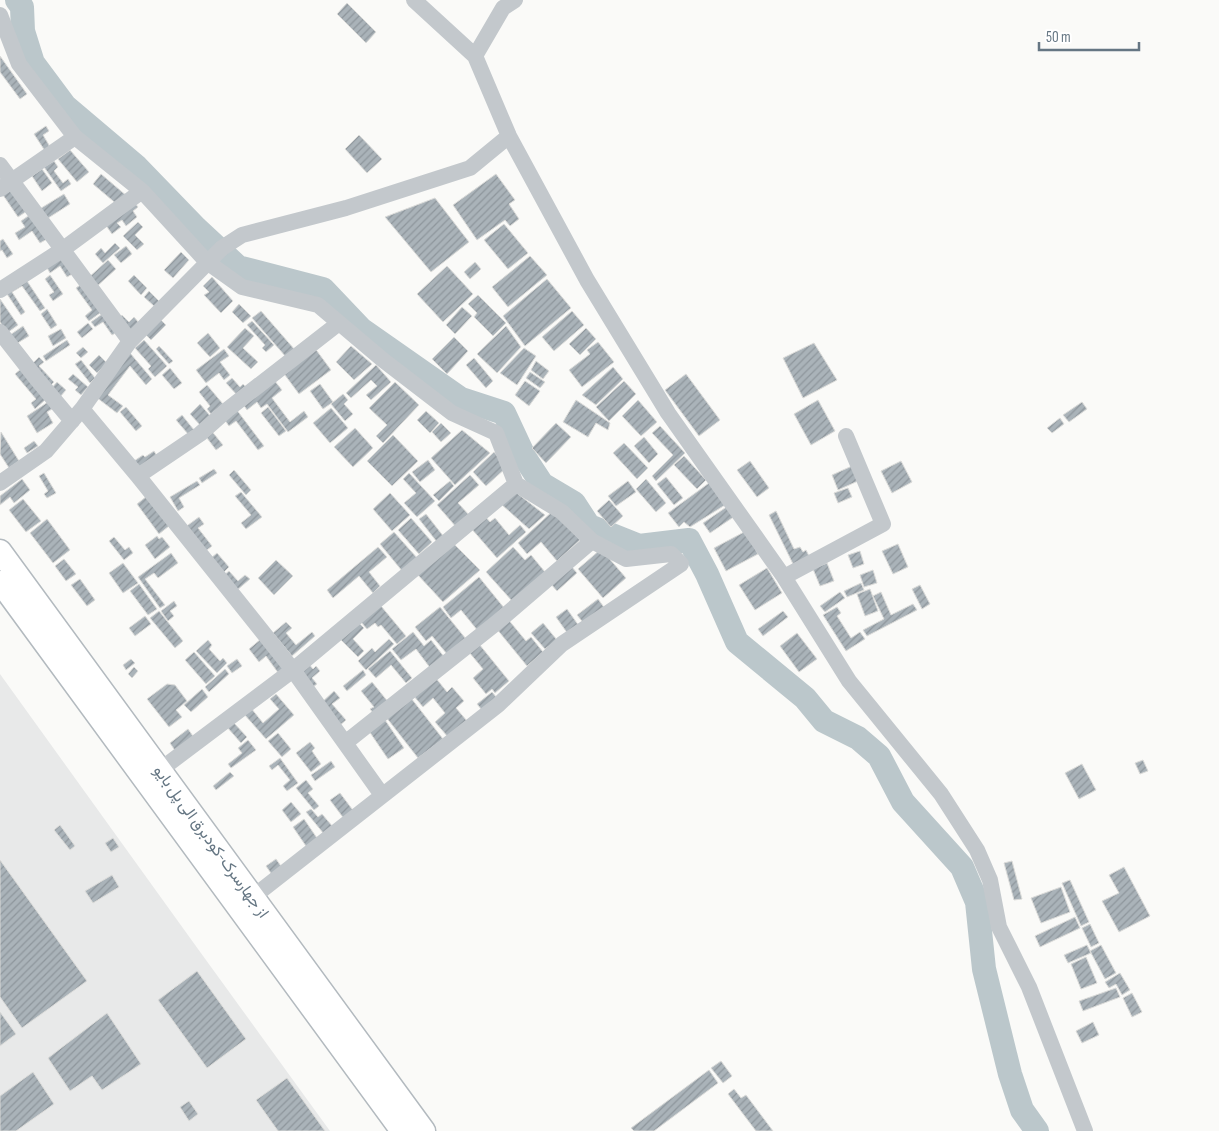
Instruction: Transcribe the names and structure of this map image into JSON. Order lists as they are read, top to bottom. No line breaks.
{"streets":{"street":["از جهارسرک-کودبرق الی پل بایو"]},"scale_bar":"50 m"}
